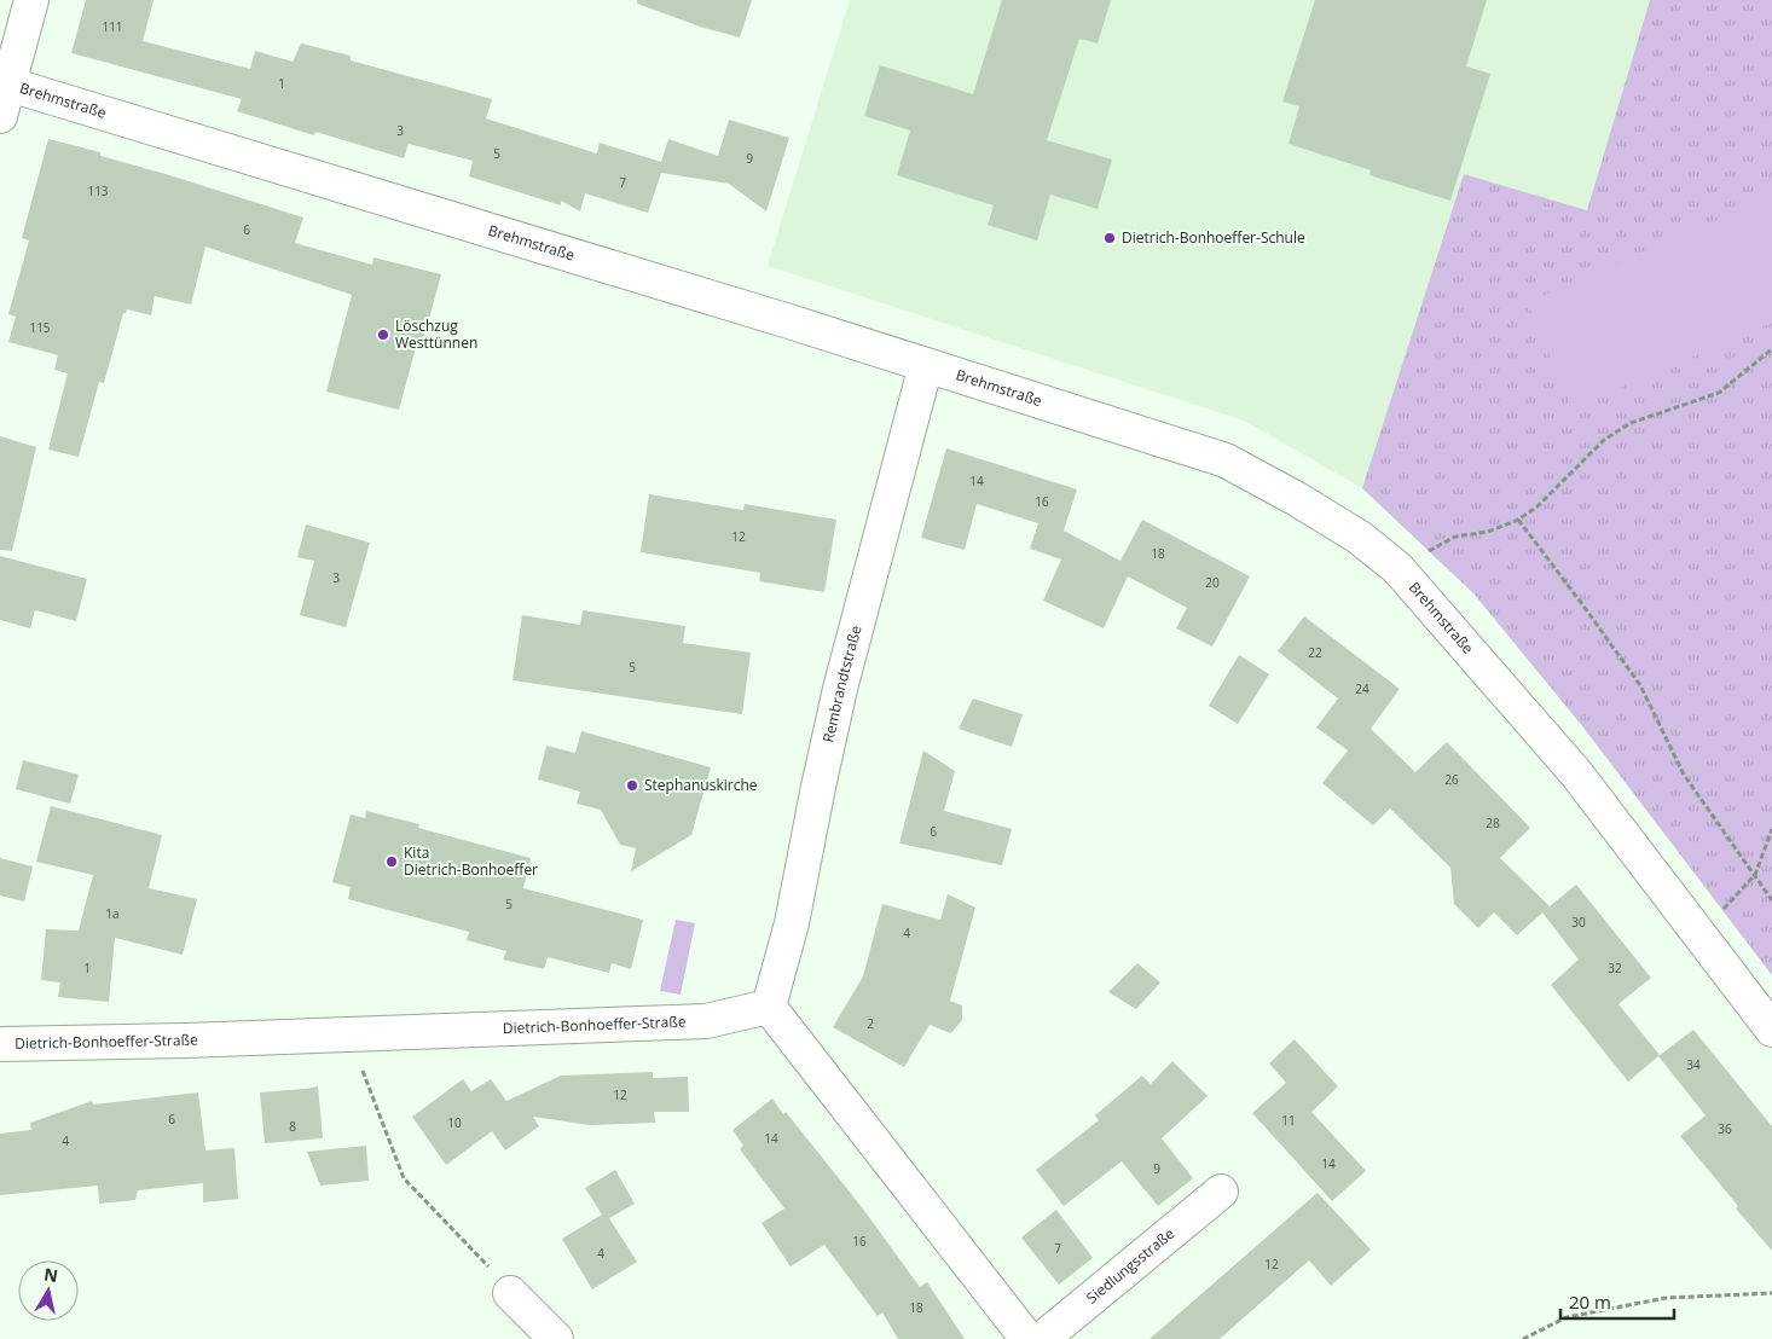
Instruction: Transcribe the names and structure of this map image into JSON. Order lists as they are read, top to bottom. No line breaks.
{"streets":{"street":["Brehmstraße","Rembrandtstraße","Dietrich-Bonhoeffer-Straße","Siedlungsstraße"]},"crossings":[["Brehmstraße","Rembrandtstraße"],["Rembrandtstraße","Dietrich-Bonhoeffer-Straße"]],"places":["Dietrich-Bonhoeffer-Schule","Löschzug Westtünnen","Stephanuskirche","Kita Dietrich-Bonhoeffer"],"house_numbers":["111","1","3","5","9","7","113","6","115","14","16","12","18","3","20","22","5","24","26","28","6","5","1a","30","4","1","32","2","34","12","6","11","10","8","36","14","4","14","9","16","7","4","12","18"],"scale_bar":"20 m","north":"top"}
